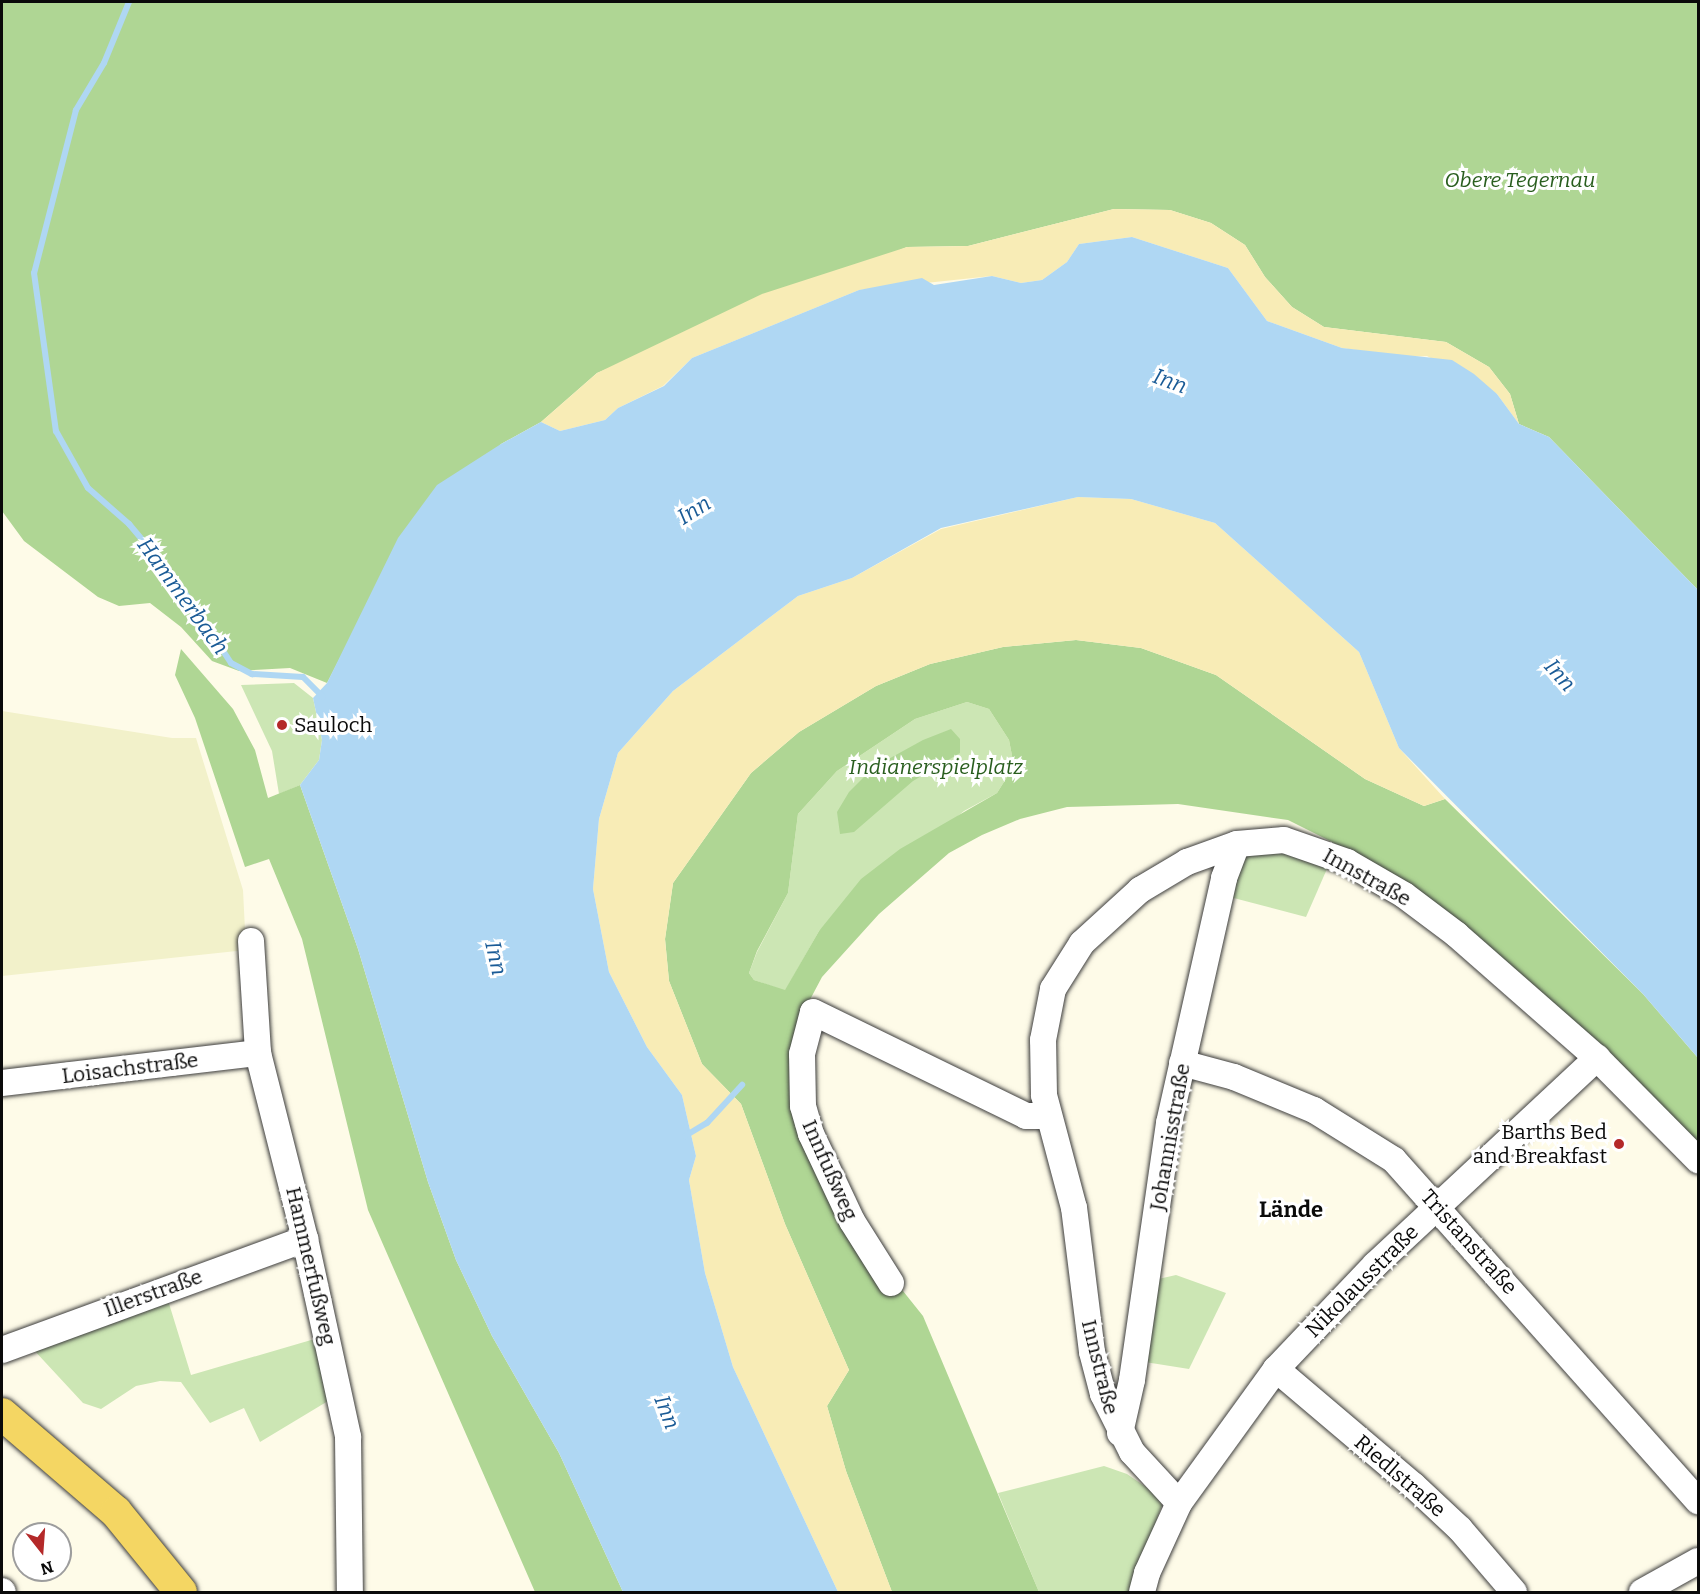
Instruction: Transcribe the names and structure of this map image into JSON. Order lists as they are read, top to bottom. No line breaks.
{"streets":{"street":["Innstraße","Loisachstraße","Johannisstraße","Innfußweg","Tristanstraße","Hammerfußweg","Nikolausstraße","Illerstraße","Riedlstraße"]},"crossings":[["Innstraße","Johannisstraße"],["Innstraße","Innfußweg"],["Innstraße","Nikolausstraße"],["Loisachstraße","Hammerfußweg"],["Johannisstraße","Tristanstraße"],["Tristanstraße","Nikolausstraße"],["Hammerfußweg","Illerstraße"],["Nikolausstraße","Riedlstraße"]],"districts":["Lände"],"water":["Inn","Hammerbach"],"parks":["Obere Tegernau","Indianerspielplatz"],"places":["Sauloch","Barths Bed and Breakfast"],"north":"bottom"}
